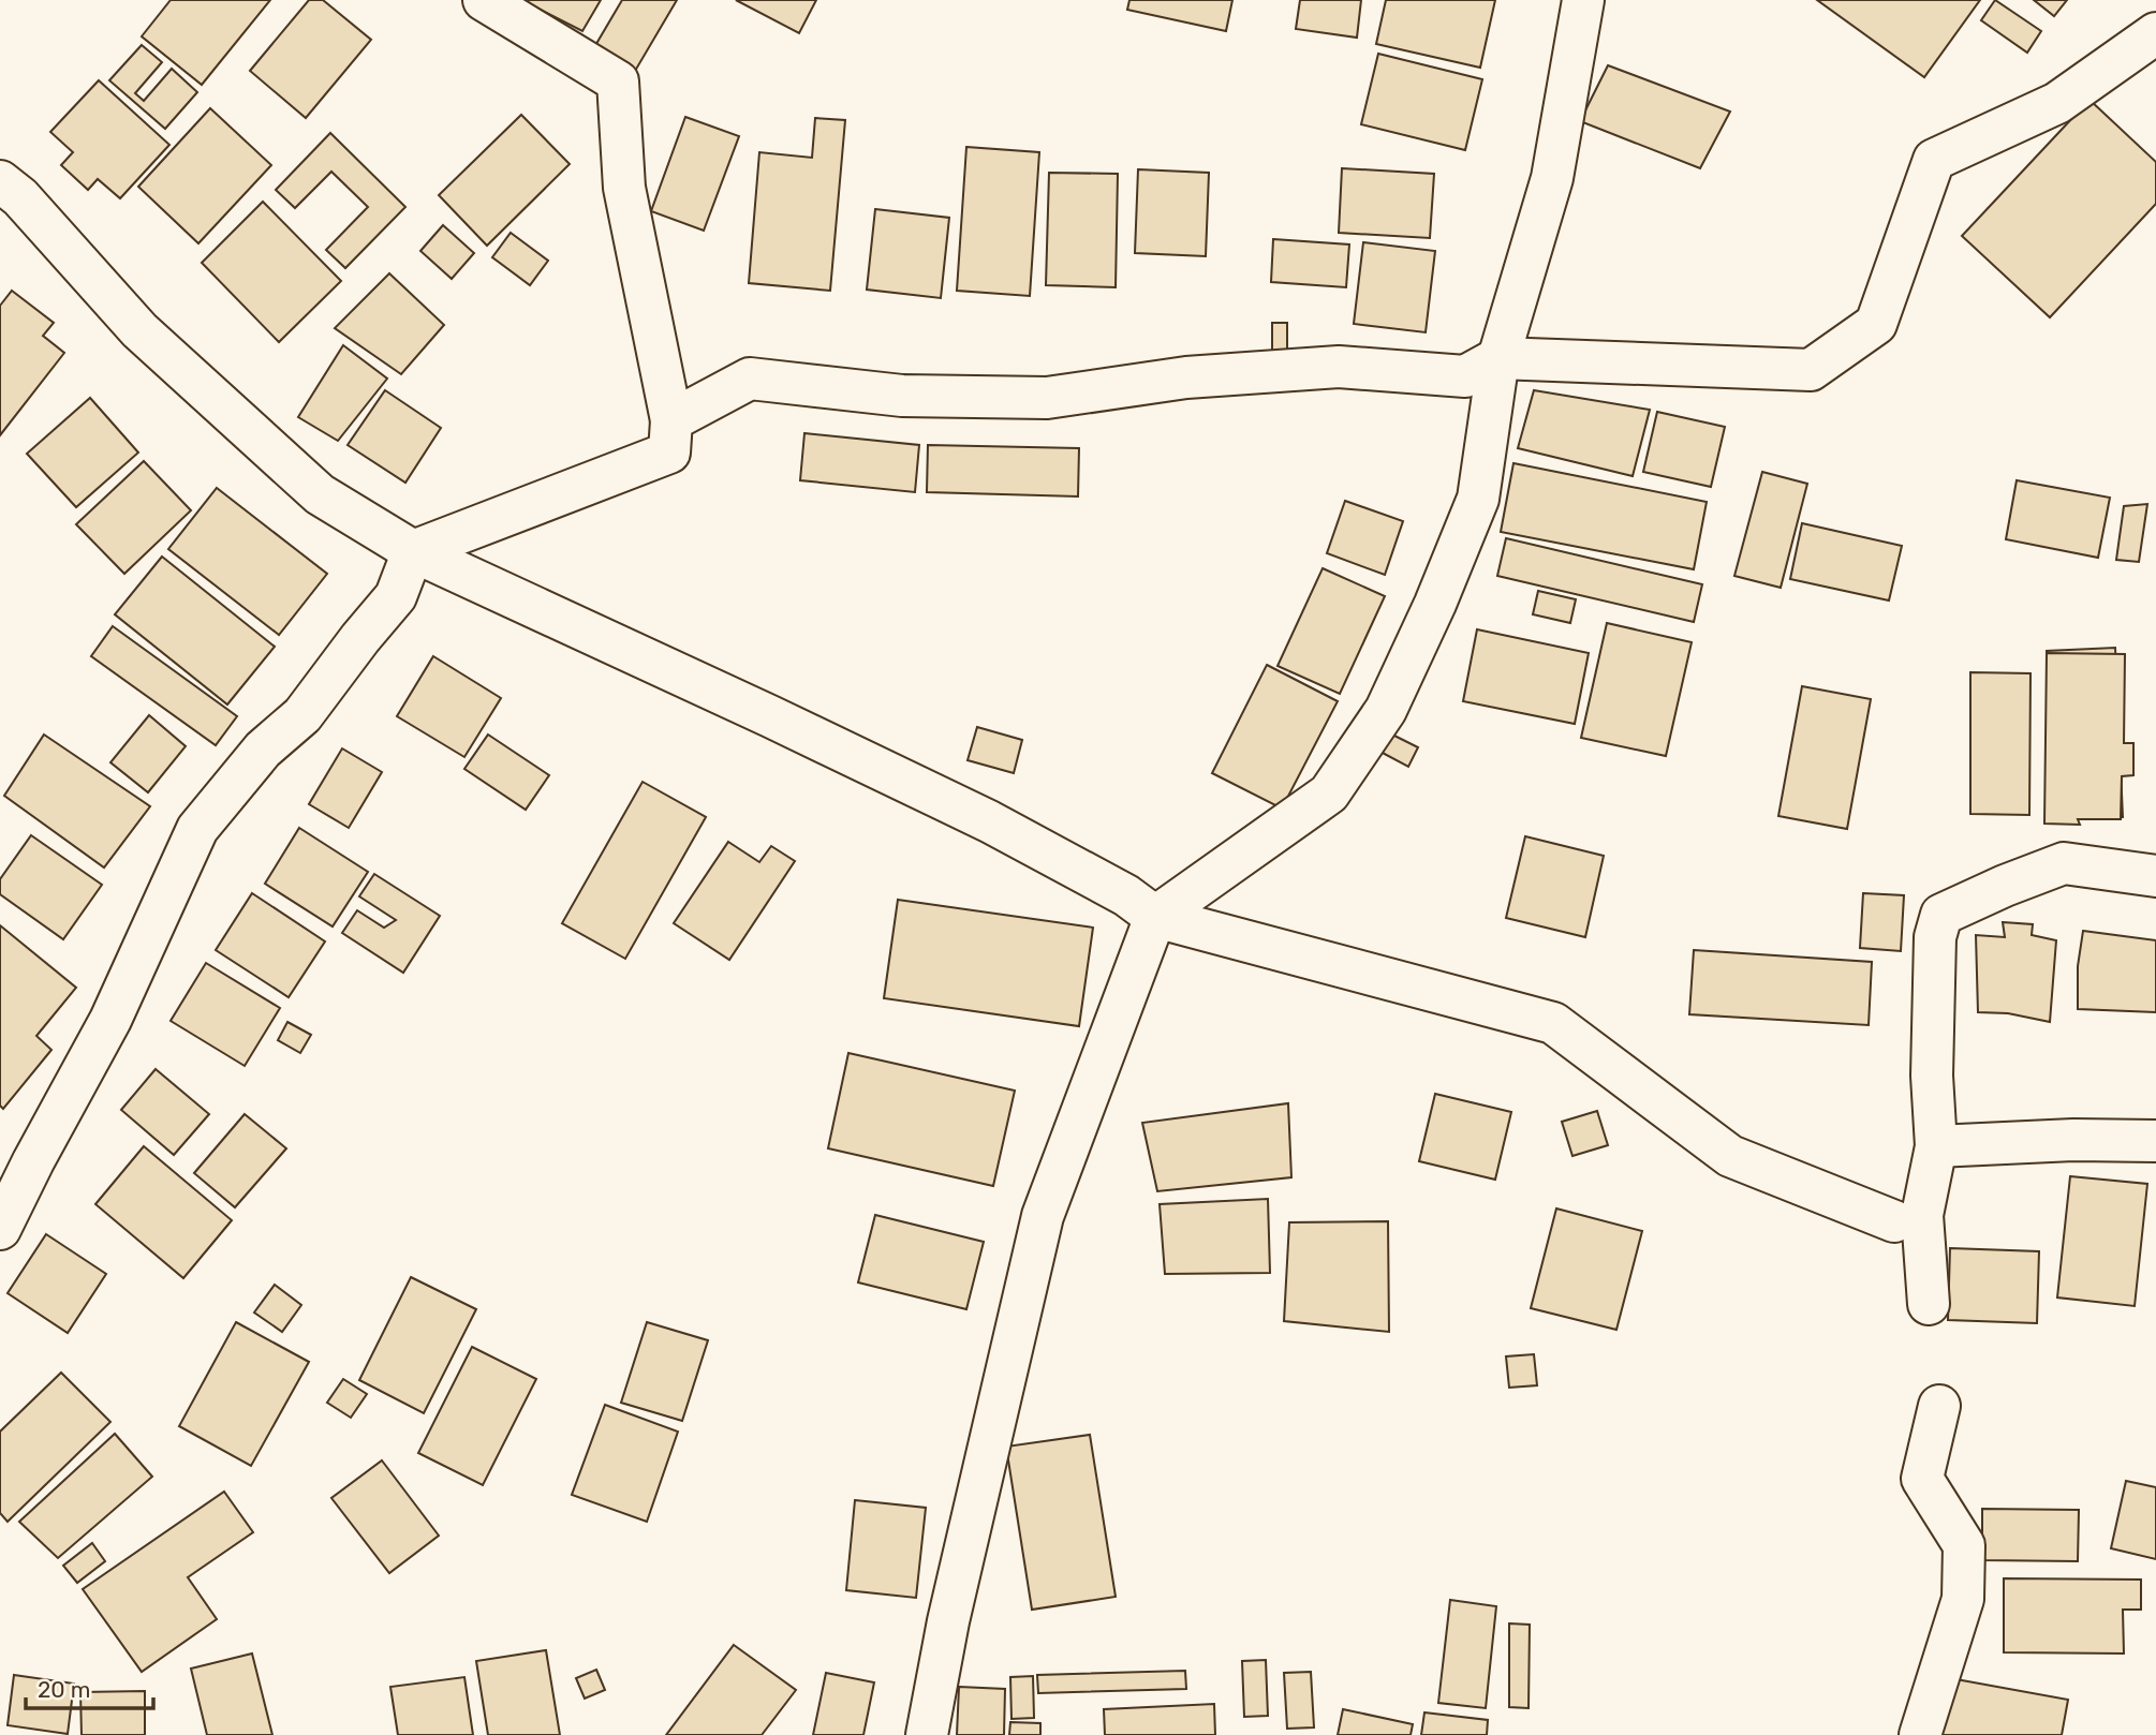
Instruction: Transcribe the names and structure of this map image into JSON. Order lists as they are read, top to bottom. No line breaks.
{"scale_bar":"20 m"}
